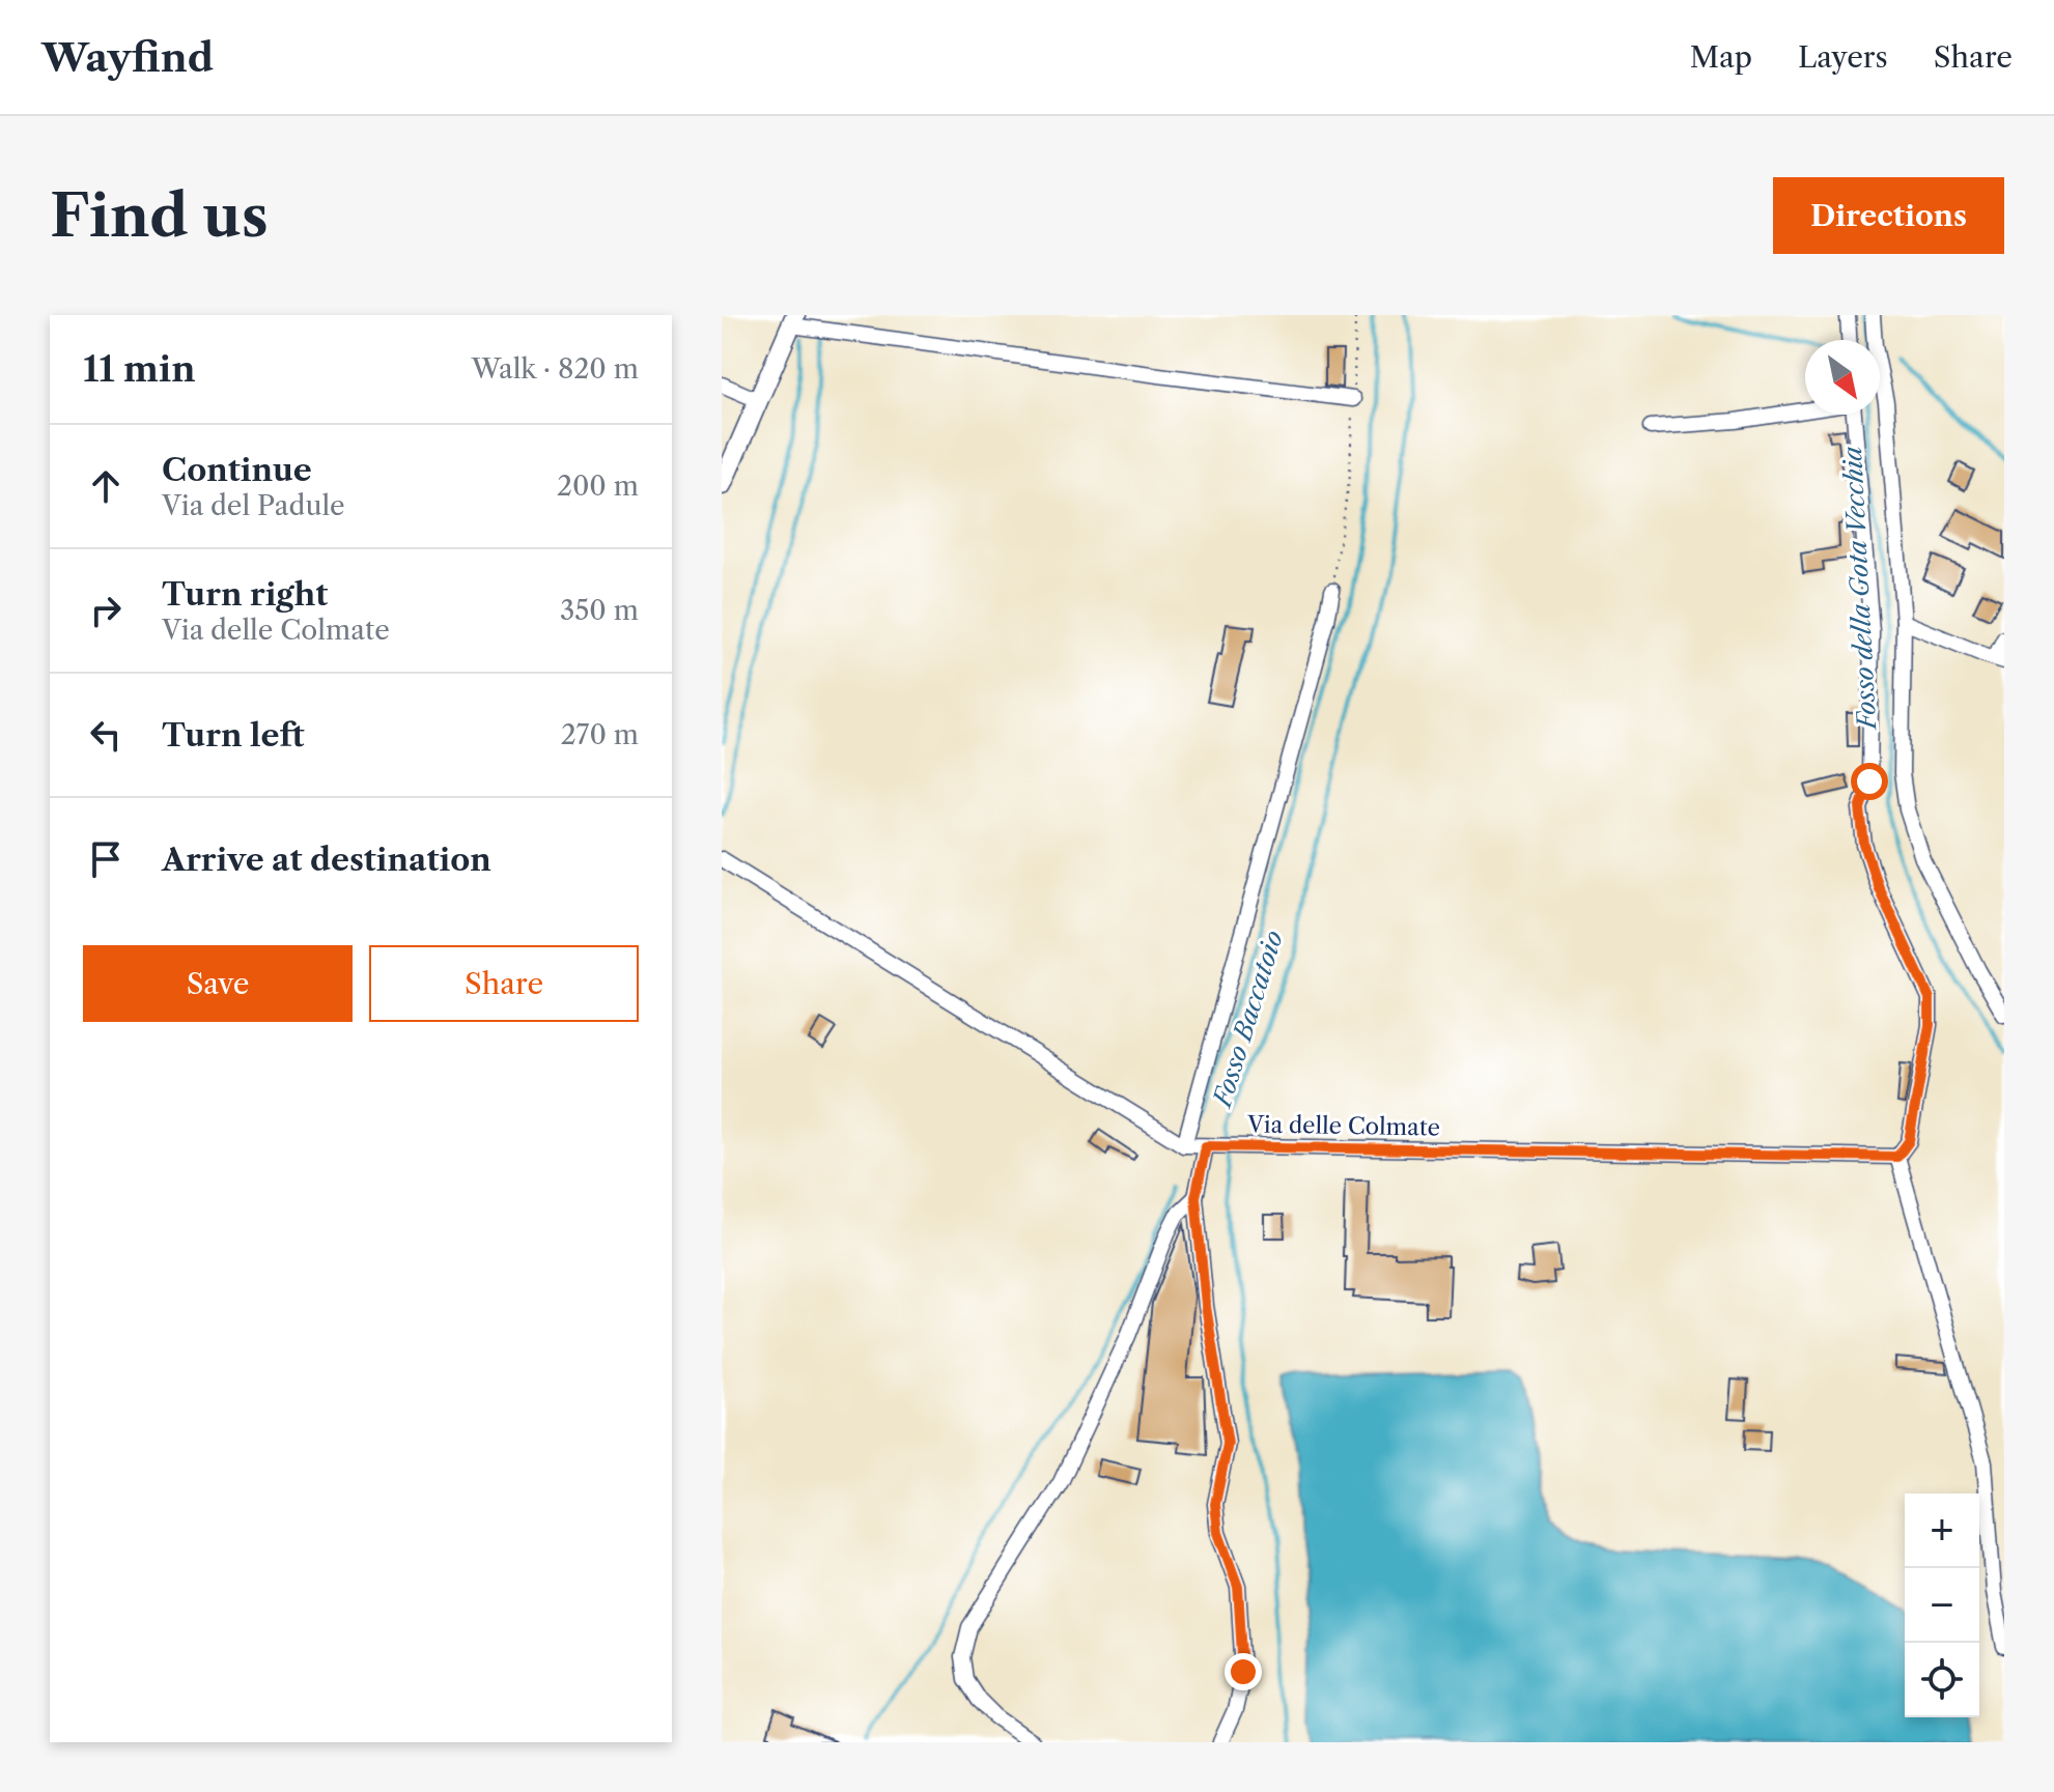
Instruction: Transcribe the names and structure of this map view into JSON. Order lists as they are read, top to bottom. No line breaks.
{"streets":{"street":["Via delle Colmate"]},"water":["Fosso della Gota Vecchia","Fosso Baccatoio"],"north":"bottom right","page":{"header":"Wayfind","nav":["Map","Layers","Share"],"buttons":["Directions",["Save","Share"]],"title":"Find us","heading":["11 min","Walk · 820 m"],"list":[["Continue","Via del Padule","200 m"],["Turn right","Via delle Colmate","350 m"],["Turn left","270 m"],"Arrive at destination"],"map_buttons":["+","−"]}}
